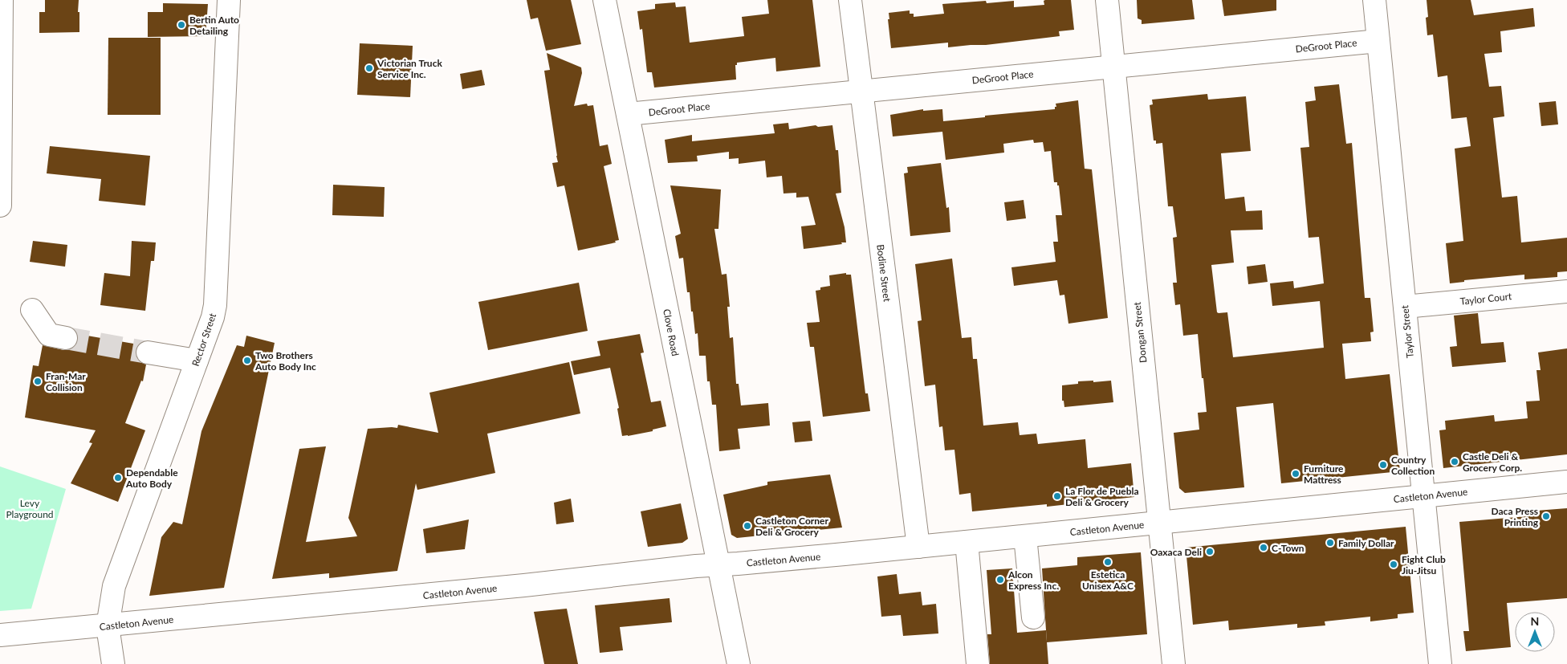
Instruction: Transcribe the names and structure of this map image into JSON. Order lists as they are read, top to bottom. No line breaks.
{"streets":{"street":["DeGroot Place","Bodine Street","Taylor Court","Taylor Street","Clove Road","Dongan Street","Rector Street","Castleton Avenue"]},"crossings":[["DeGroot Place","Bodine Street"],["DeGroot Place","Taylor Street"],["DeGroot Place","Clove Road"],["DeGroot Place","Dongan Street"],["Bodine Street","Castleton Avenue"],["Taylor Court","Taylor Street"],["Taylor Street","Castleton Avenue"],["Clove Road","Castleton Avenue"],["Dongan Street","Castleton Avenue"],["Rector Street","Castleton Avenue"]],"parks":["Levy Playground"],"places":["Bertin Auto Detailing","Victorian Truck Service Inc.","Two Brothers Auto Body Inc","Fran-Mar Collision","Castle Deli & Grocery Corp.","Country Collection","Furniture Mattress","Dependable Auto Body","La Flor de Puebla Deli & Grocery","Daca Press Printing","Castleton Corner Deli & Grocery","Family Dollar","C-Town","Oaxaca Deli","Estetica Unisex A&C","Fight Club Jiu-Jitsu","Alcon Express Inc."],"north":"top"}
